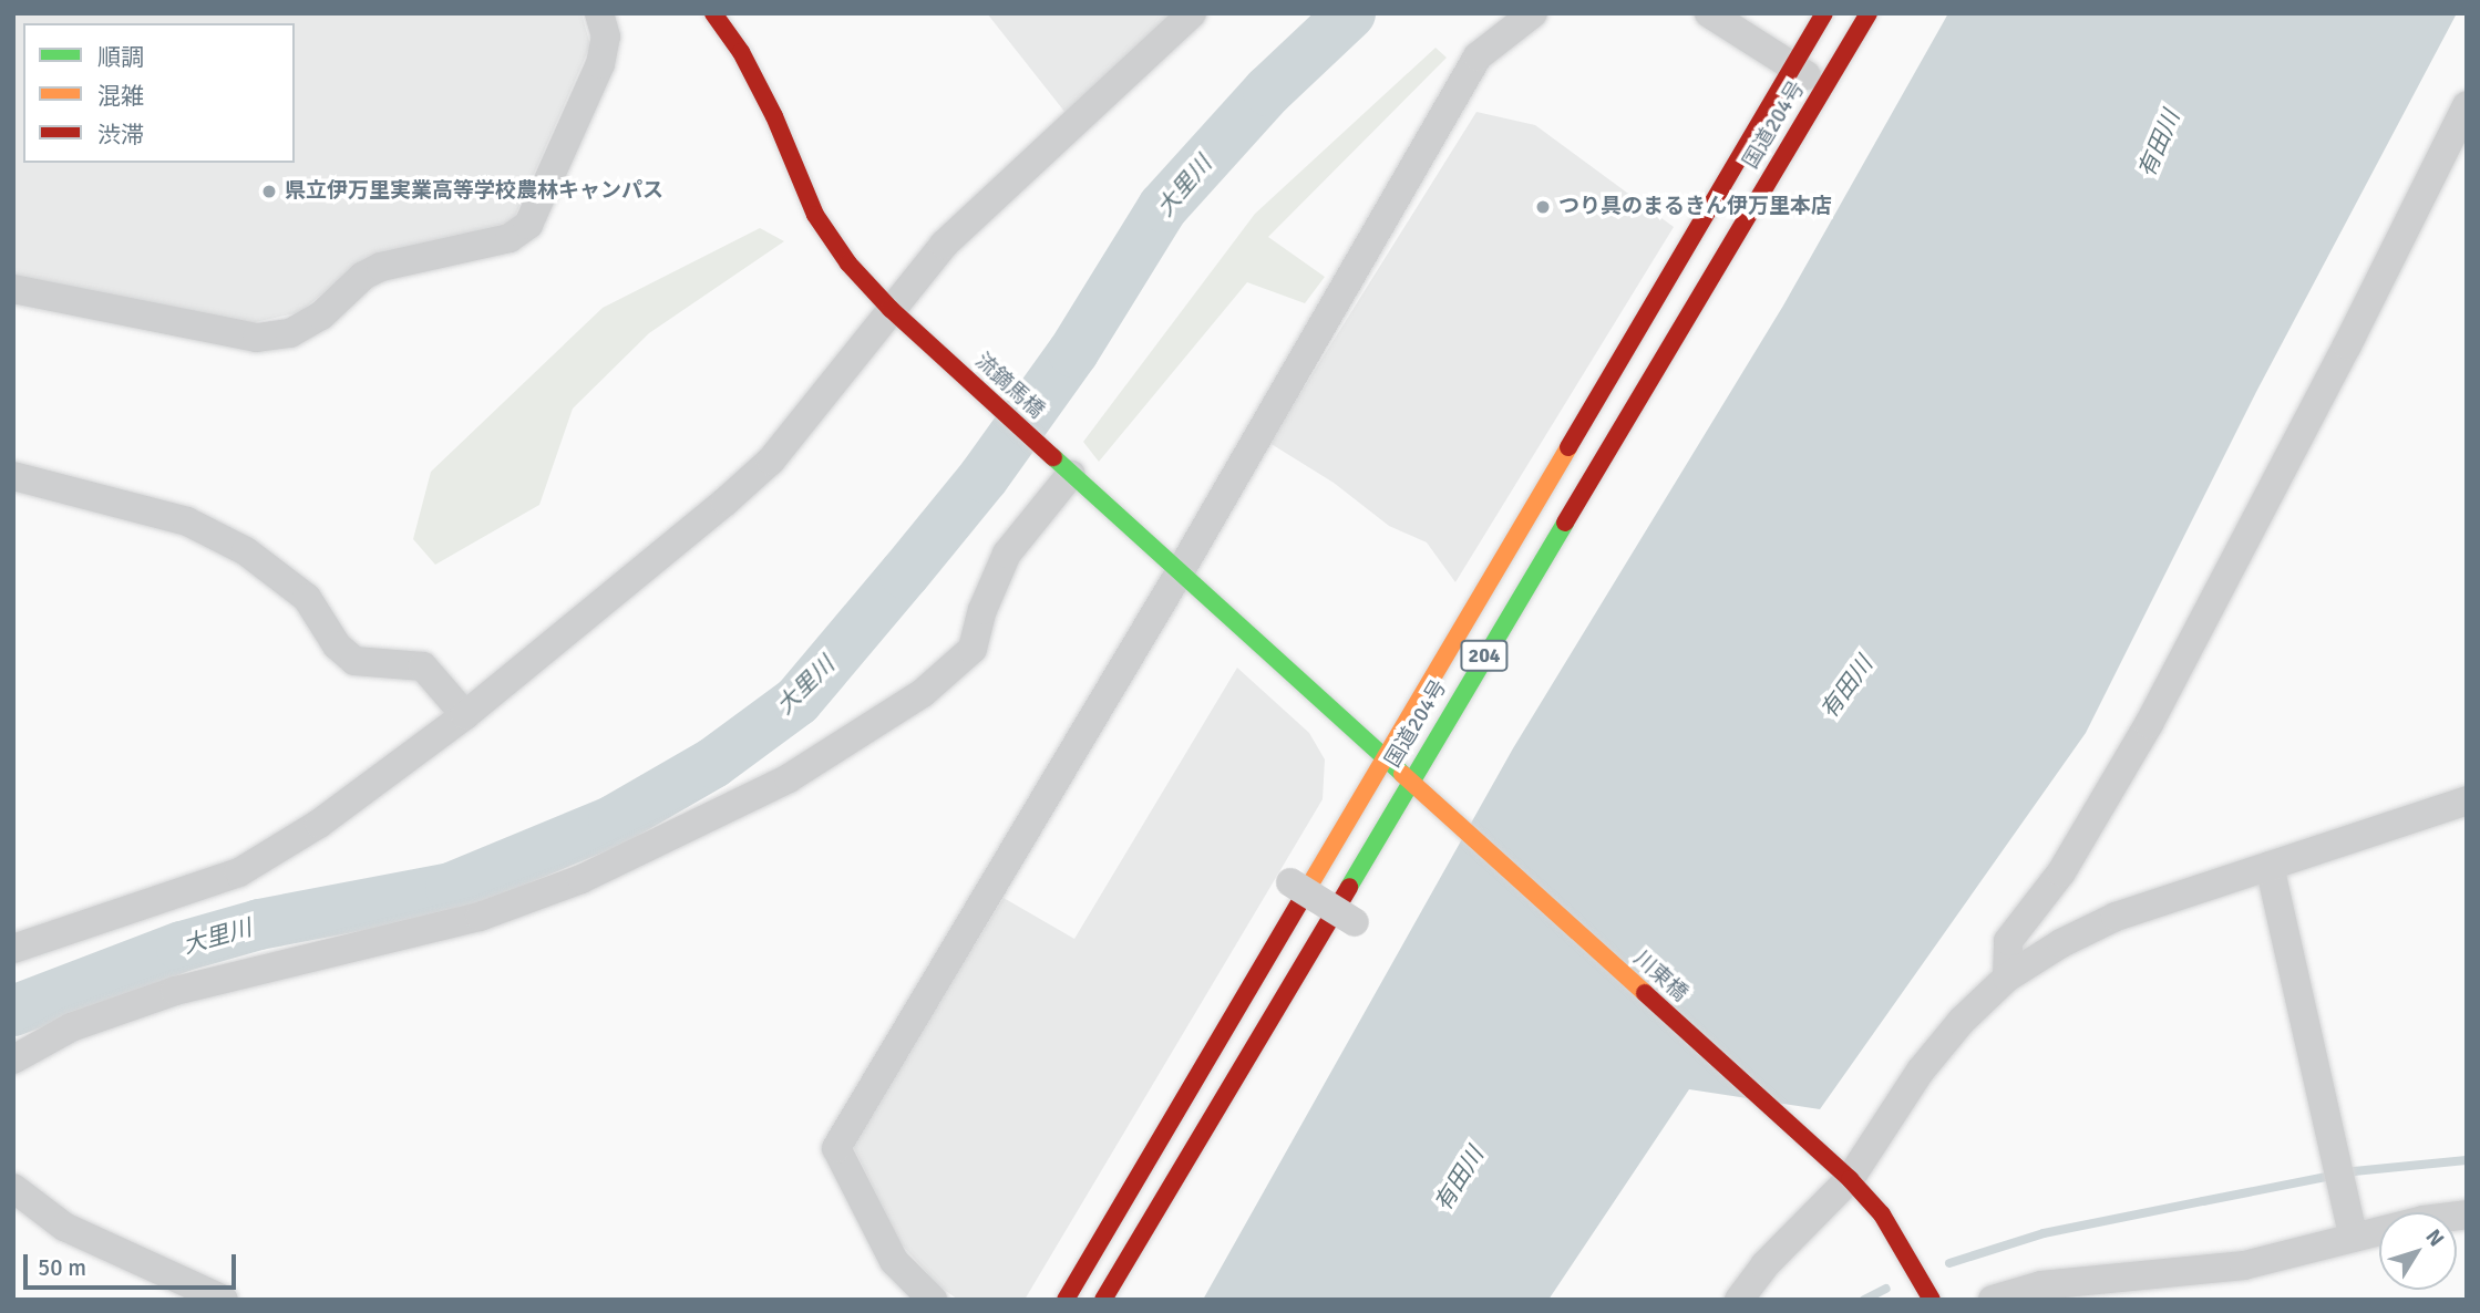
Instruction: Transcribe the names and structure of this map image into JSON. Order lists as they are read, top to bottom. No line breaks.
{"streets":{"main road":["国道204号","流鏑馬橋","204","川東橋"]},"crossings":[["国道204号","川東橋"],["流鏑馬橋","川東橋"]],"water":["有田川","大里川"],"places":["県立伊万里実業高等学校農林キャンパス","つり具のまるきん伊万里本店"],"legend":["順調","混雑","渋滞"],"scale_bar":"50 m","north":"top right"}
